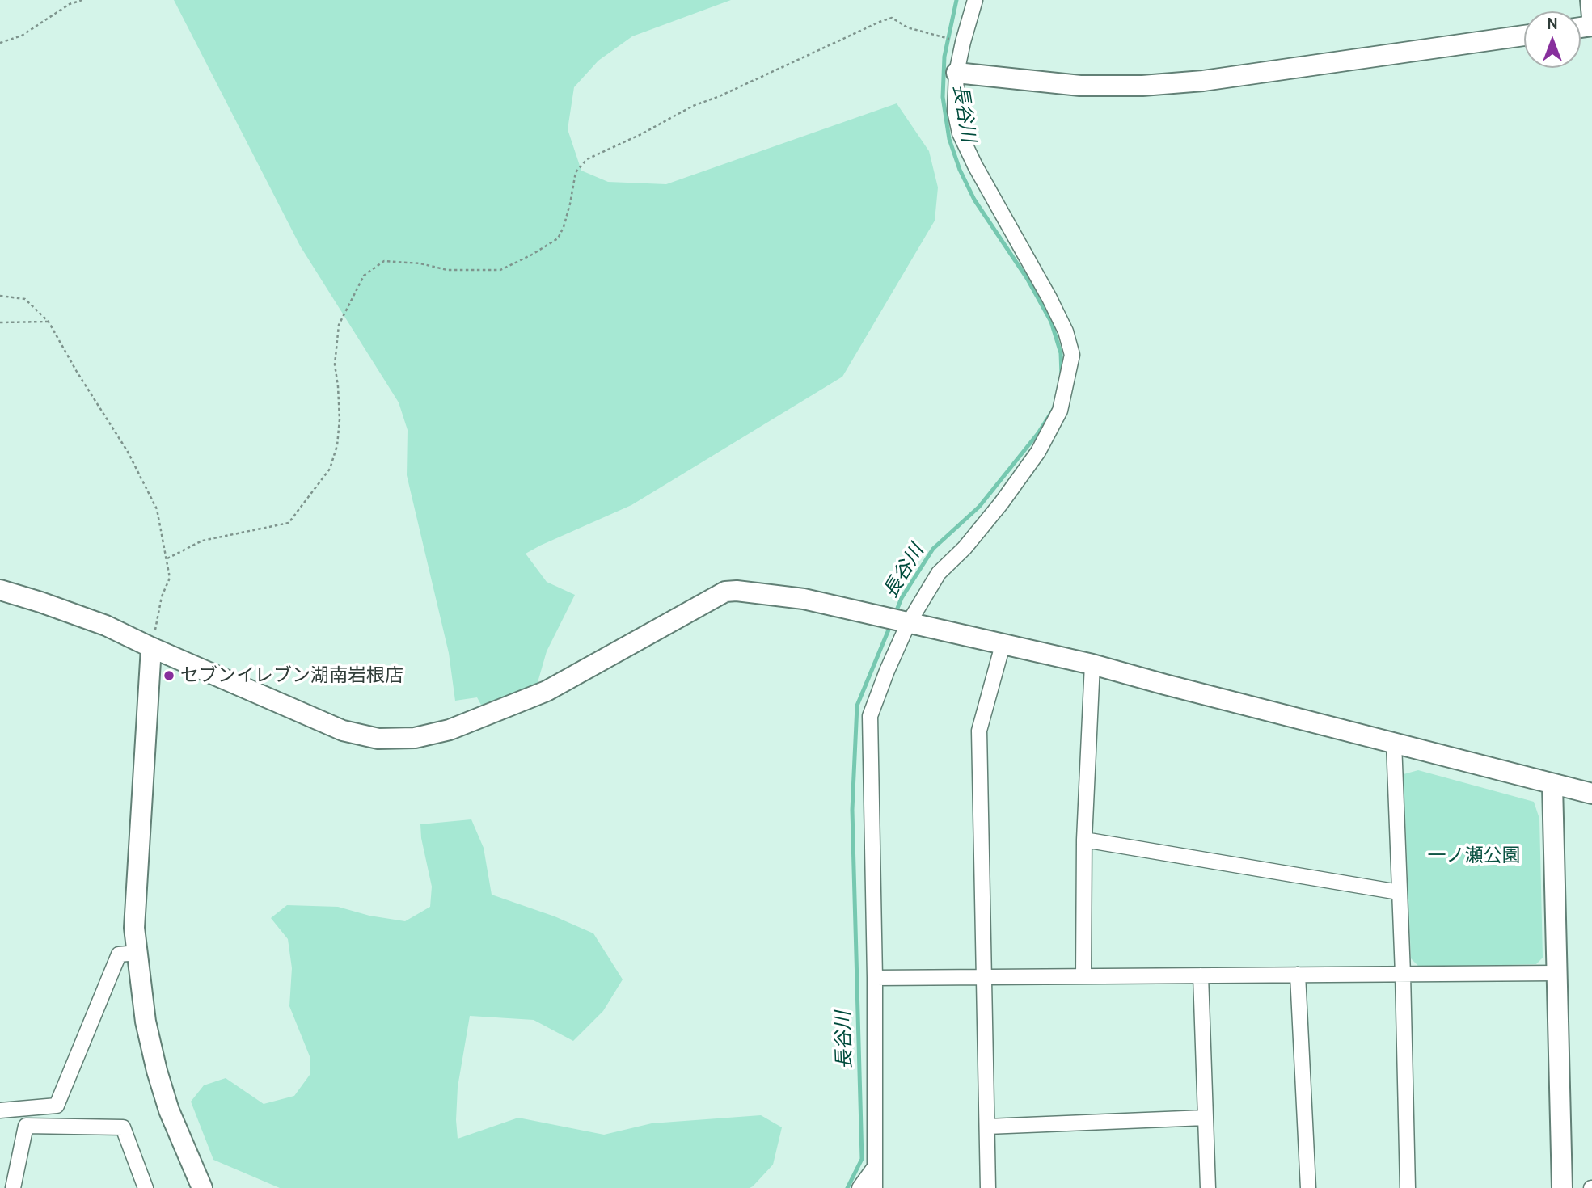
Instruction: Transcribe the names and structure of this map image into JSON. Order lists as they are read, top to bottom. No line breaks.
{"water":["長谷川"],"parks":["一ノ瀬公園"],"places":["セブンイレブン湖南岩根店"],"north":"top"}
